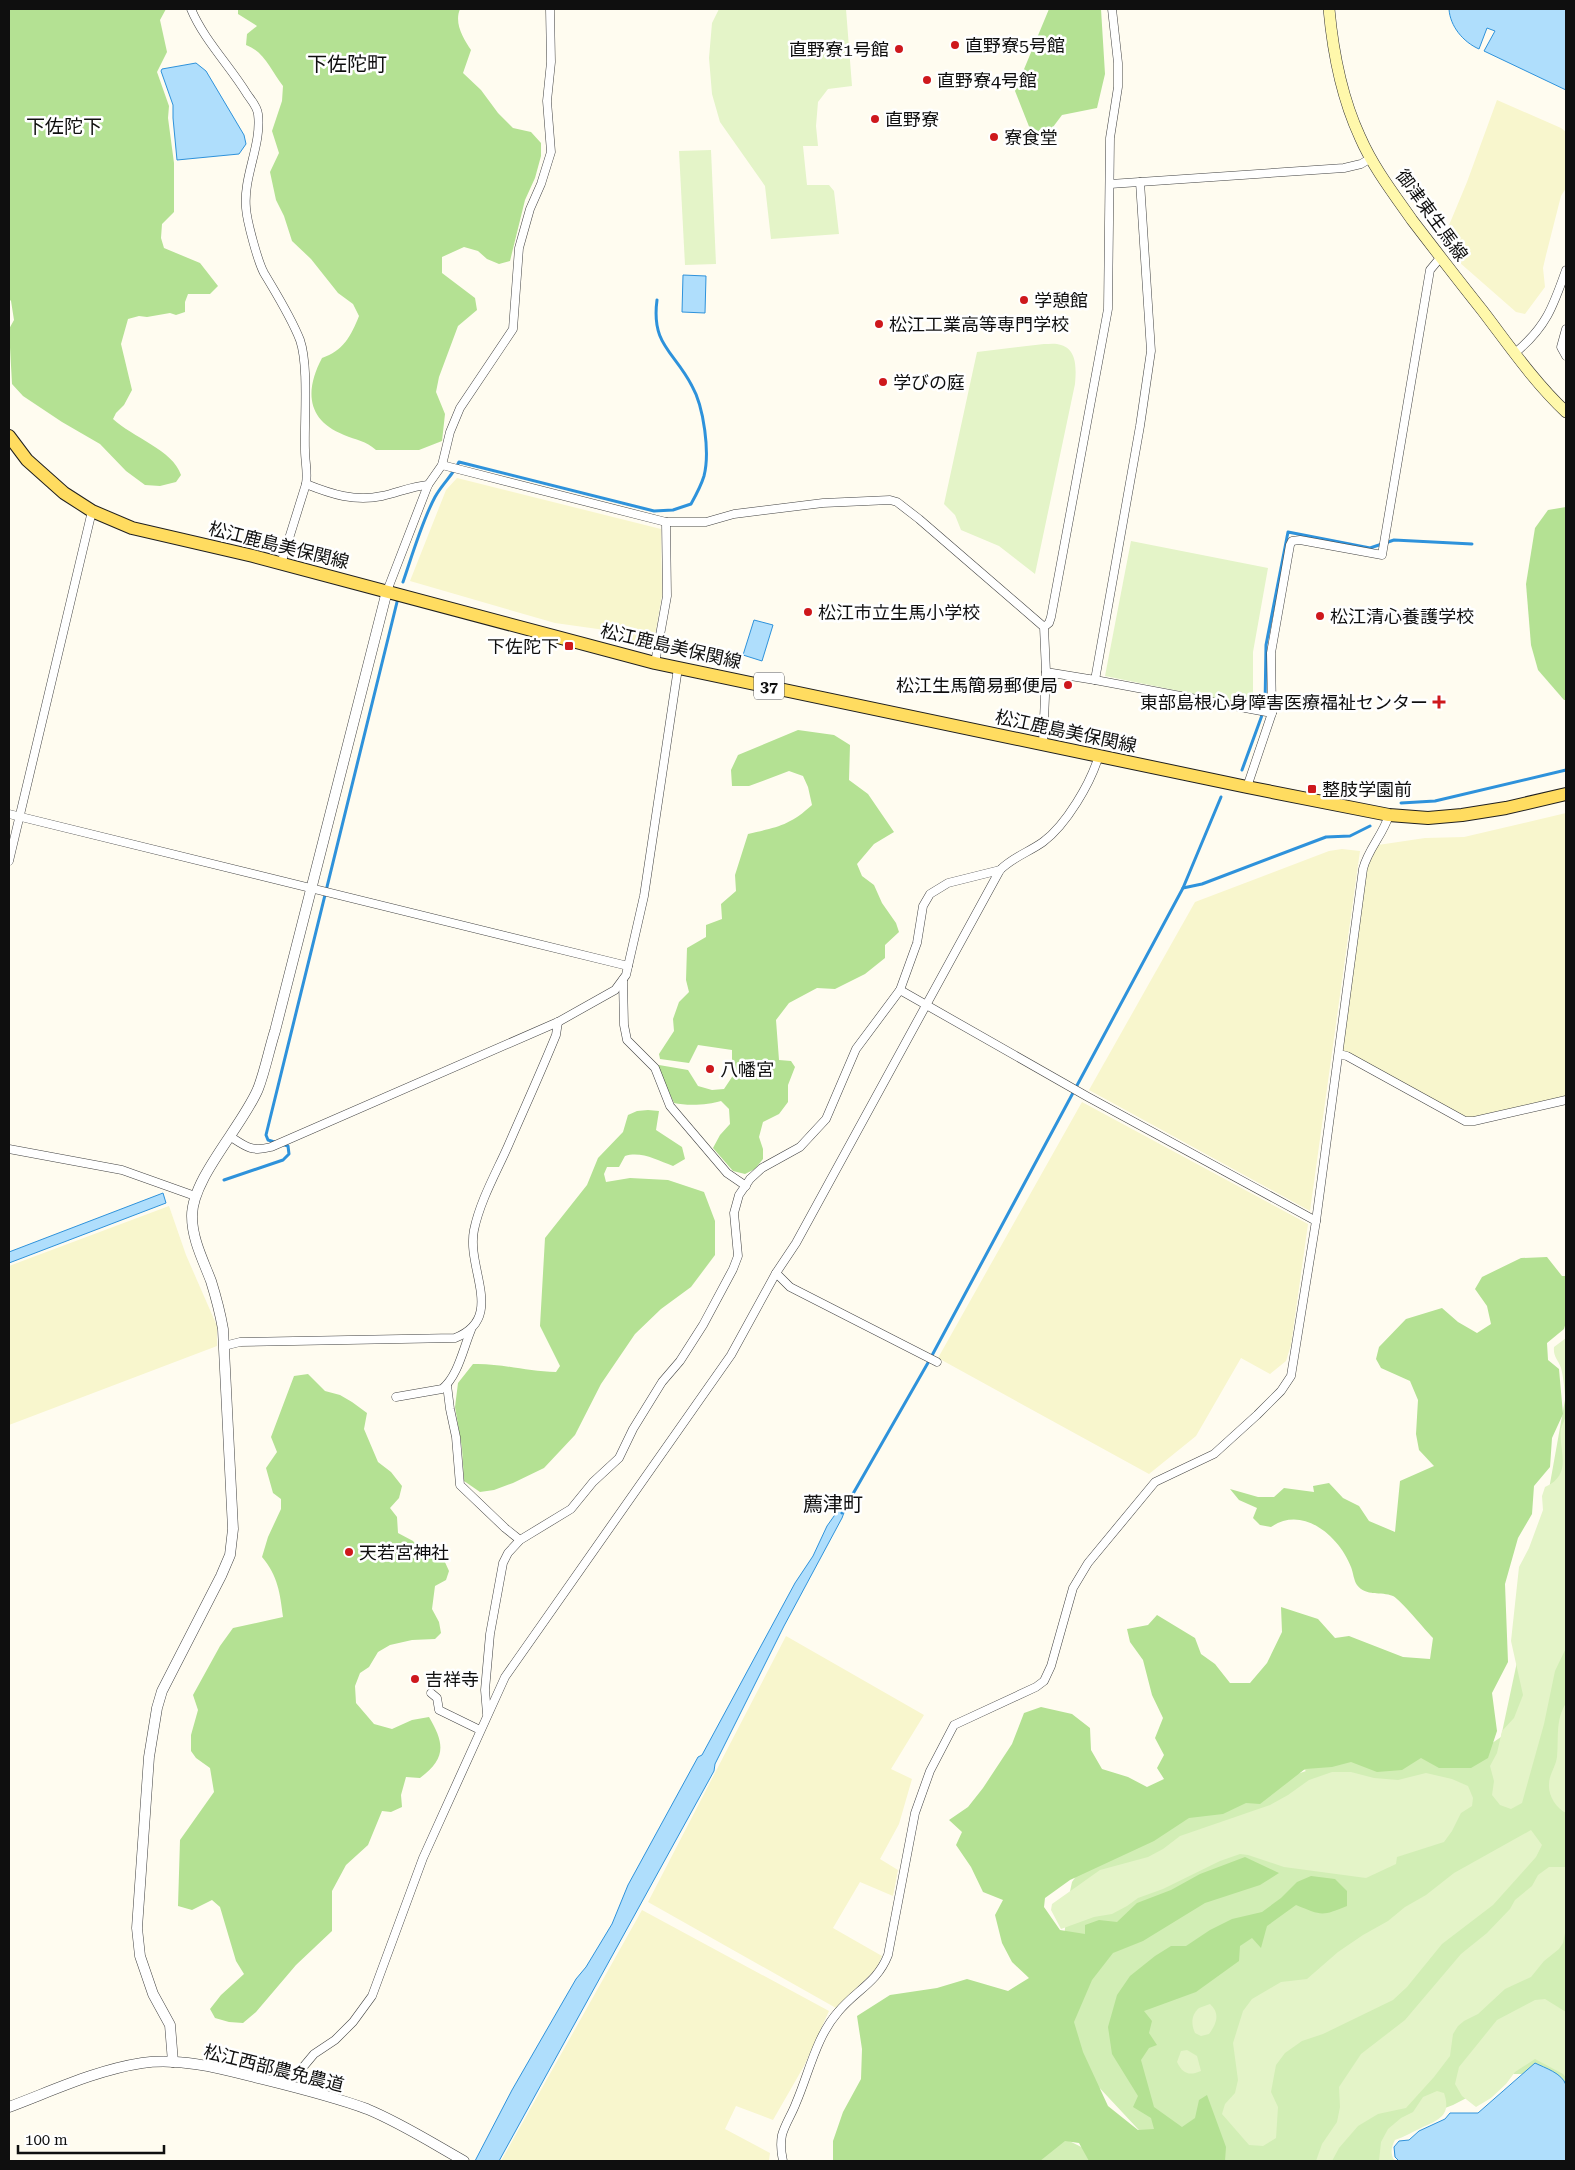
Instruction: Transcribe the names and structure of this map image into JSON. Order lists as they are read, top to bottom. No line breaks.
{"streets":{"main road":["御津東生馬線","松江鹿島美保関線","37"],"street":["松江西部農免農道"]},"districts":["下佐陀町","下佐陀下","薦津町"],"places":{"other":["直野寮5号館","直野寮1号館","直野寮4号館","直野寮","寮食堂","学憩館","松江工業高等専門学校","学びの庭","松江市立生馬小学校","松江清心養護学校","松江生馬簡易郵便局","八幡宮","天若宮神社","吉祥寺"],"transit":["下佐陀下","整肢学園前"],"health":["東部島根心身障害医療福祉センター"]},"scale_bar":"100 m"}
